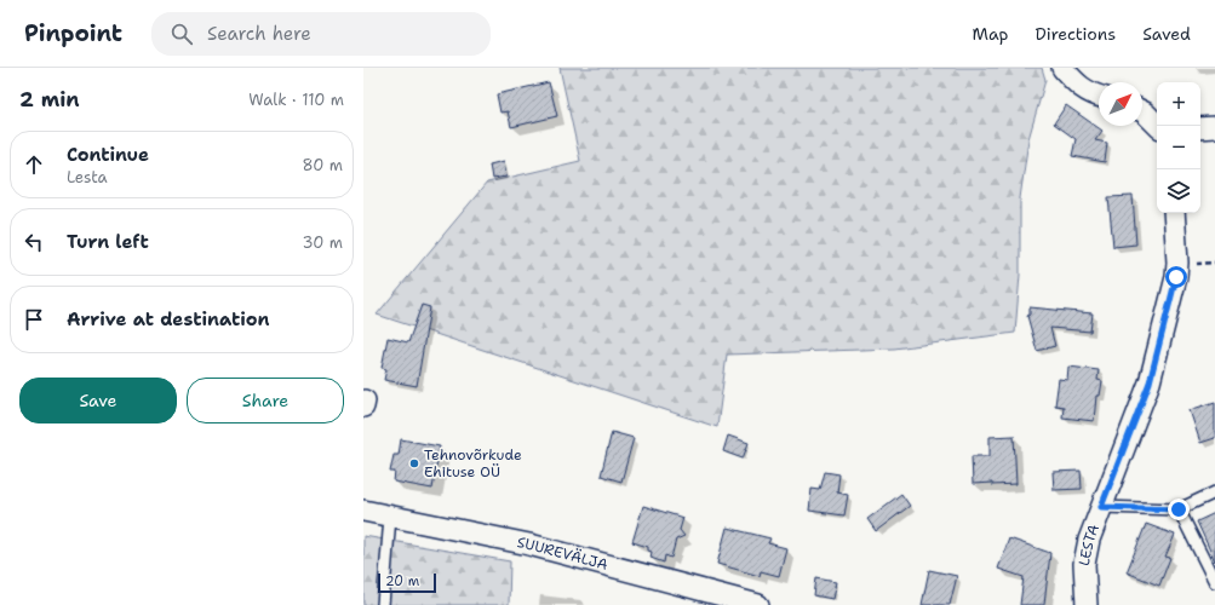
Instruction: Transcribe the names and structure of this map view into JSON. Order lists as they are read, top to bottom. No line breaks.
{"streets":{"street":["LESTA","SUUREVÄLJA"]},"places":["Tehnovõrkude Ehituse OÜ"],"scale_bar":"20 m","north":"top right","page":{"header":"Pinpoint","search":"Search here","nav":["Map","Directions","Saved"],"heading":["2 min","Walk · 110 m"],"map_buttons":["+","−"],"list":[["Continue","Lesta","80 m"],["Turn left","30 m"],"Arrive at destination"],"buttons":["Save","Share"],"scale":"20 m"}}
